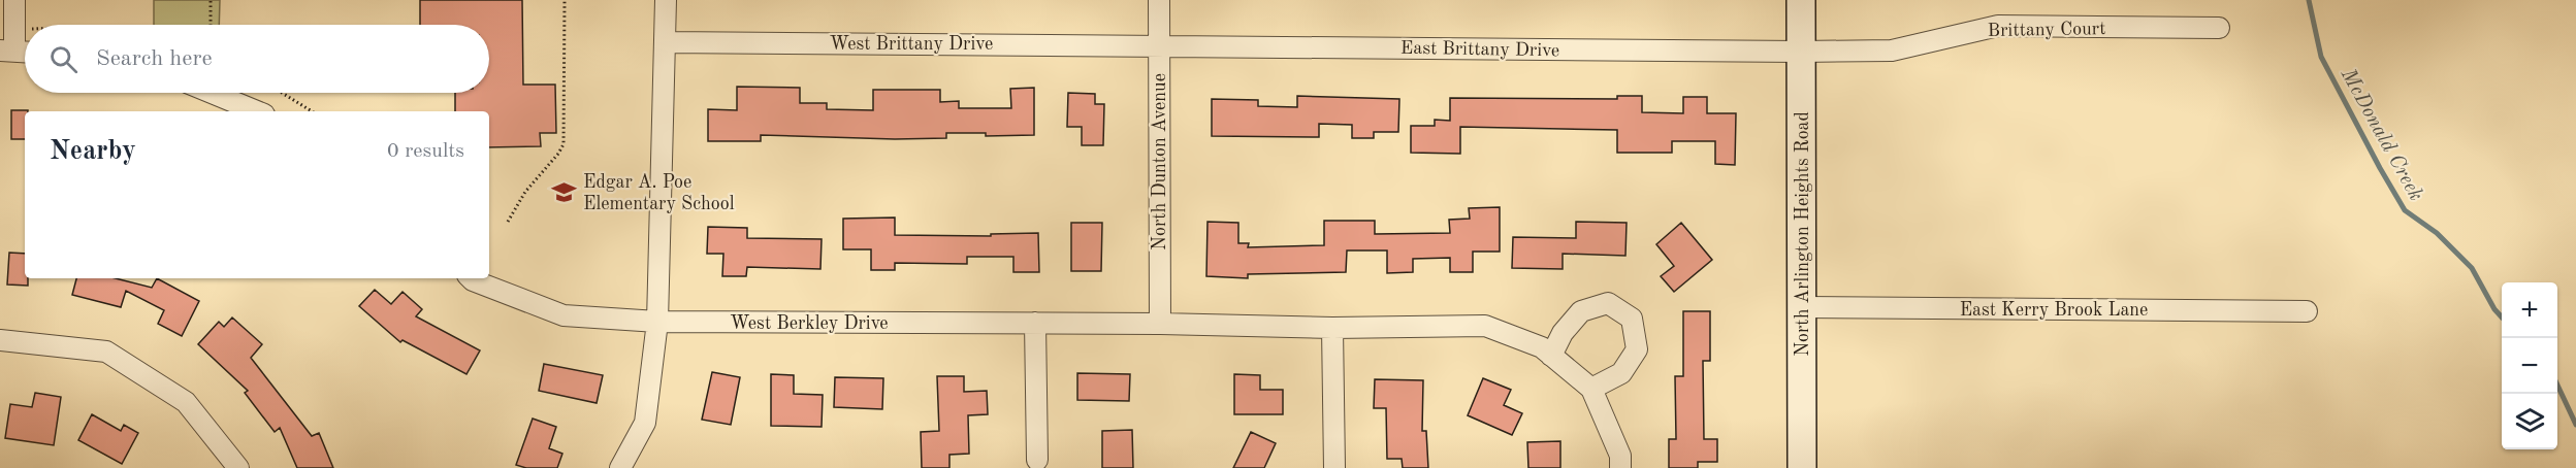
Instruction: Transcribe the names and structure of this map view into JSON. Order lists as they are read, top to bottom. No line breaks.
{"streets":{"main road":["North Arlington Heights Road"],"street":["Brittany Court","West Brittany Drive","East Brittany Drive","North Dunton Avenue","East Kerry Brook Lane","West Berkley Drive"]},"crossings":[["Brittany Court","East Brittany Drive"],["Brittany Court","North Arlington Heights Road"],["West Brittany Drive","East Brittany Drive"],["West Brittany Drive","North Dunton Avenue"],["East Brittany Drive","North Dunton Avenue"],["East Brittany Drive","North Arlington Heights Road"],["North Dunton Avenue","West Berkley Drive"],["North Arlington Heights Road","East Kerry Brook Lane"]],"water":["McDonald Creek"],"places":{"school or university":["Edgar A. Poe Elementary School"]},"page":{"search":"Search here","heading":["Nearby","0 results"],"map_buttons":["+","−"]}}
